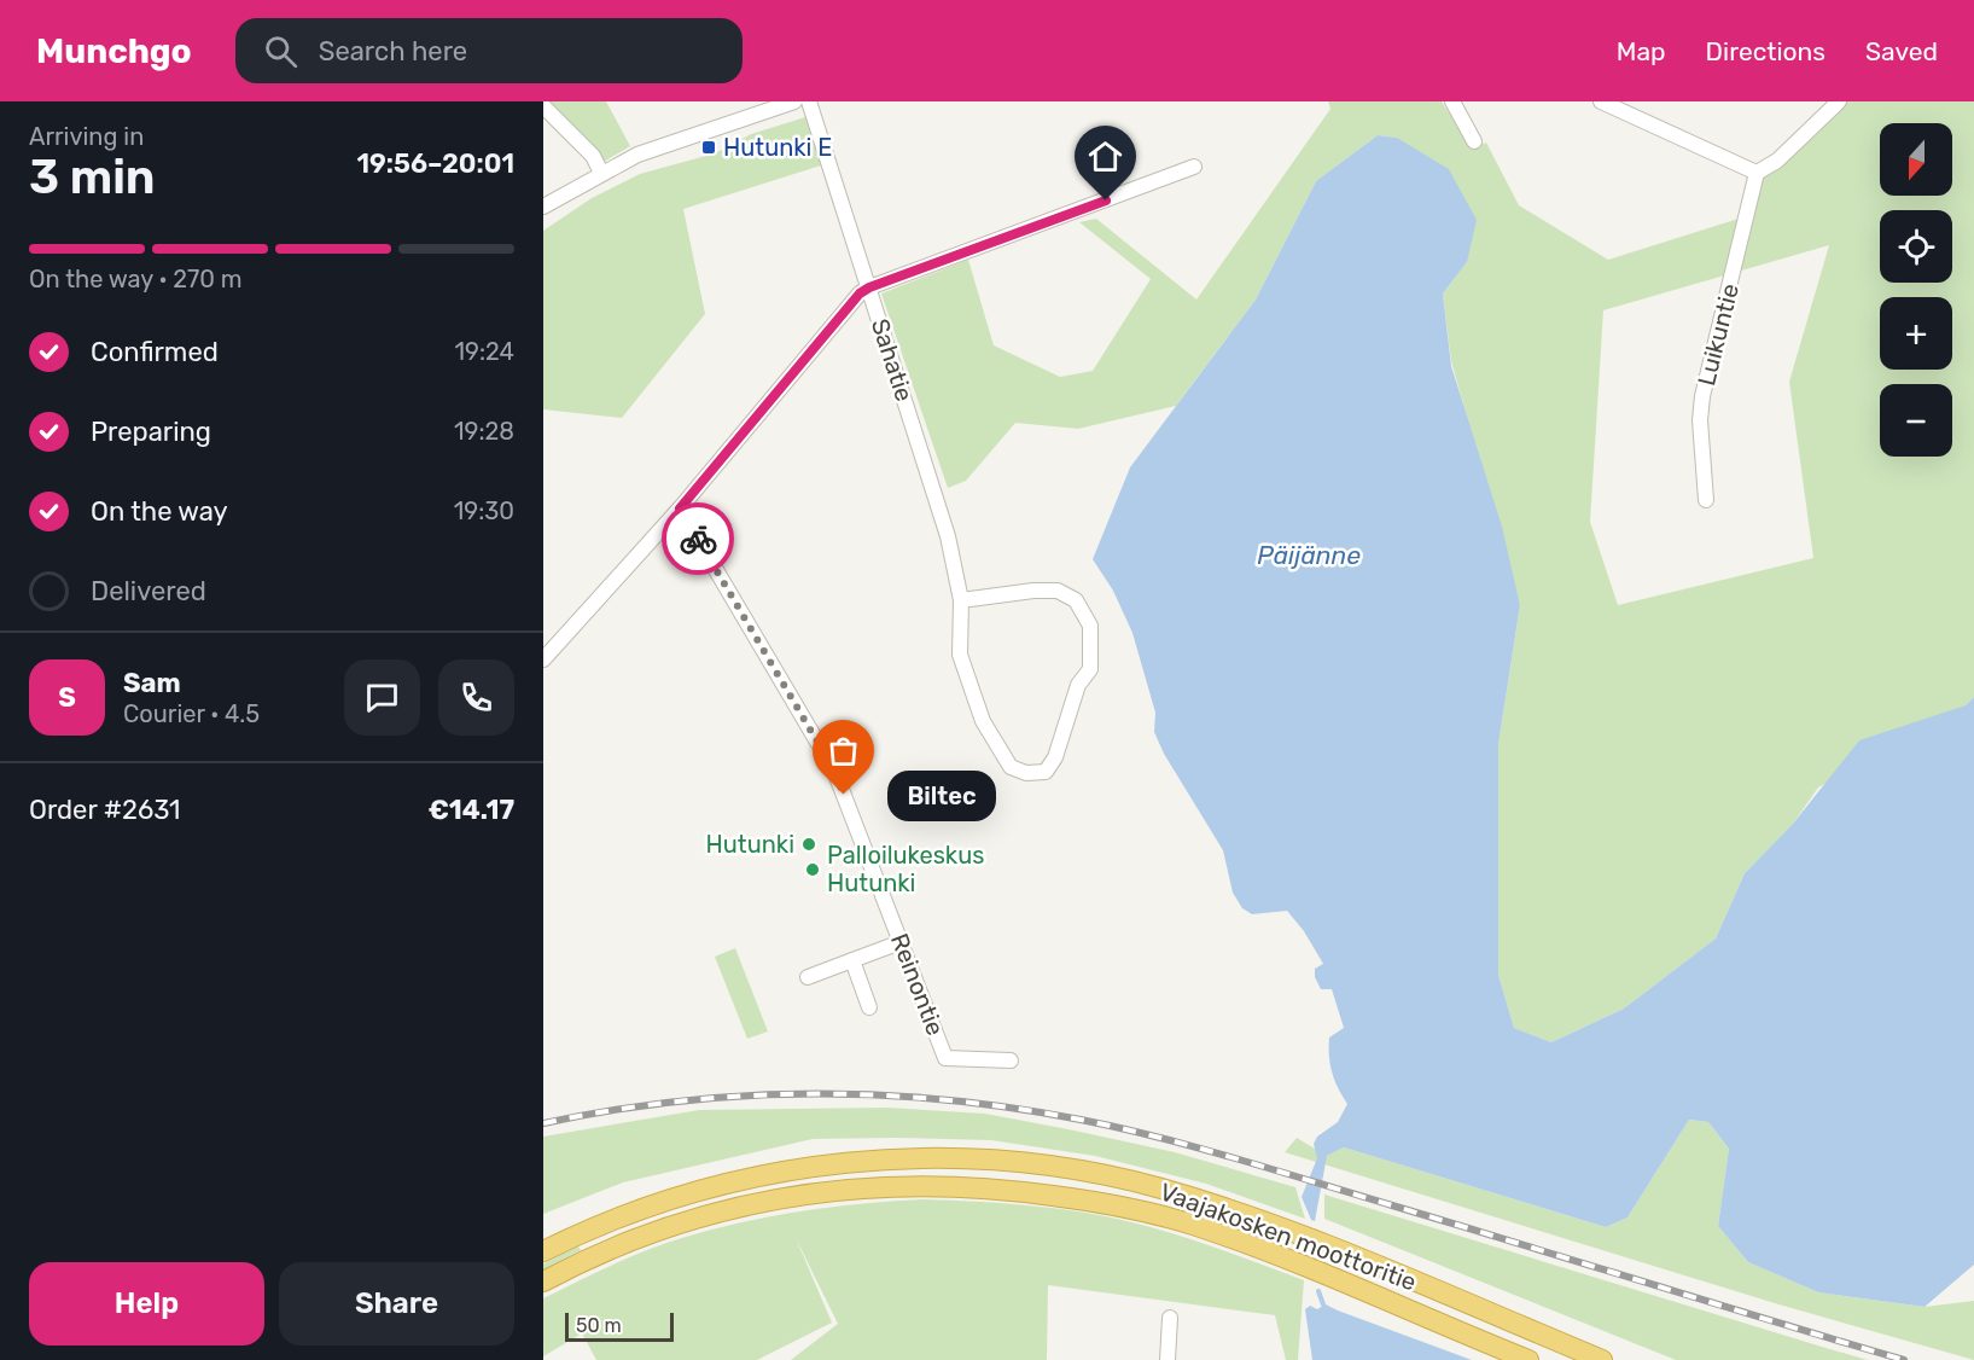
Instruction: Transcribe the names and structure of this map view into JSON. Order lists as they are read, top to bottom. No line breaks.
{"streets":{"highway":["Vaajakosken moottoritie"],"street":["Luikuntie","Sahatie","Reinontie"]},"water":["Päijänne"],"places":{"transit":["Hutunki E"],"other":["Biltec","Hutunki","Palloilukeskus Hutunki"]},"scale_bar":"50 m","north":"bottom","page":{"header":"Munchgo","search":"Search here","nav":["Map","Directions","Saved"],"heading":["3 min","Arriving in","19:56–20:01"],"panel":["Sam","Courier · 4.5","Order #2631","€14.17"],"map_buttons":["+","−"],"bar":"On the way · 270 m","list":[["Confirmed","19:24"],["Preparing","19:28"],["On the way","19:30"],"Delivered"],"round":"S","bubble":"Biltec","buttons":["Help","Share"],"scale":"50 m"}}
